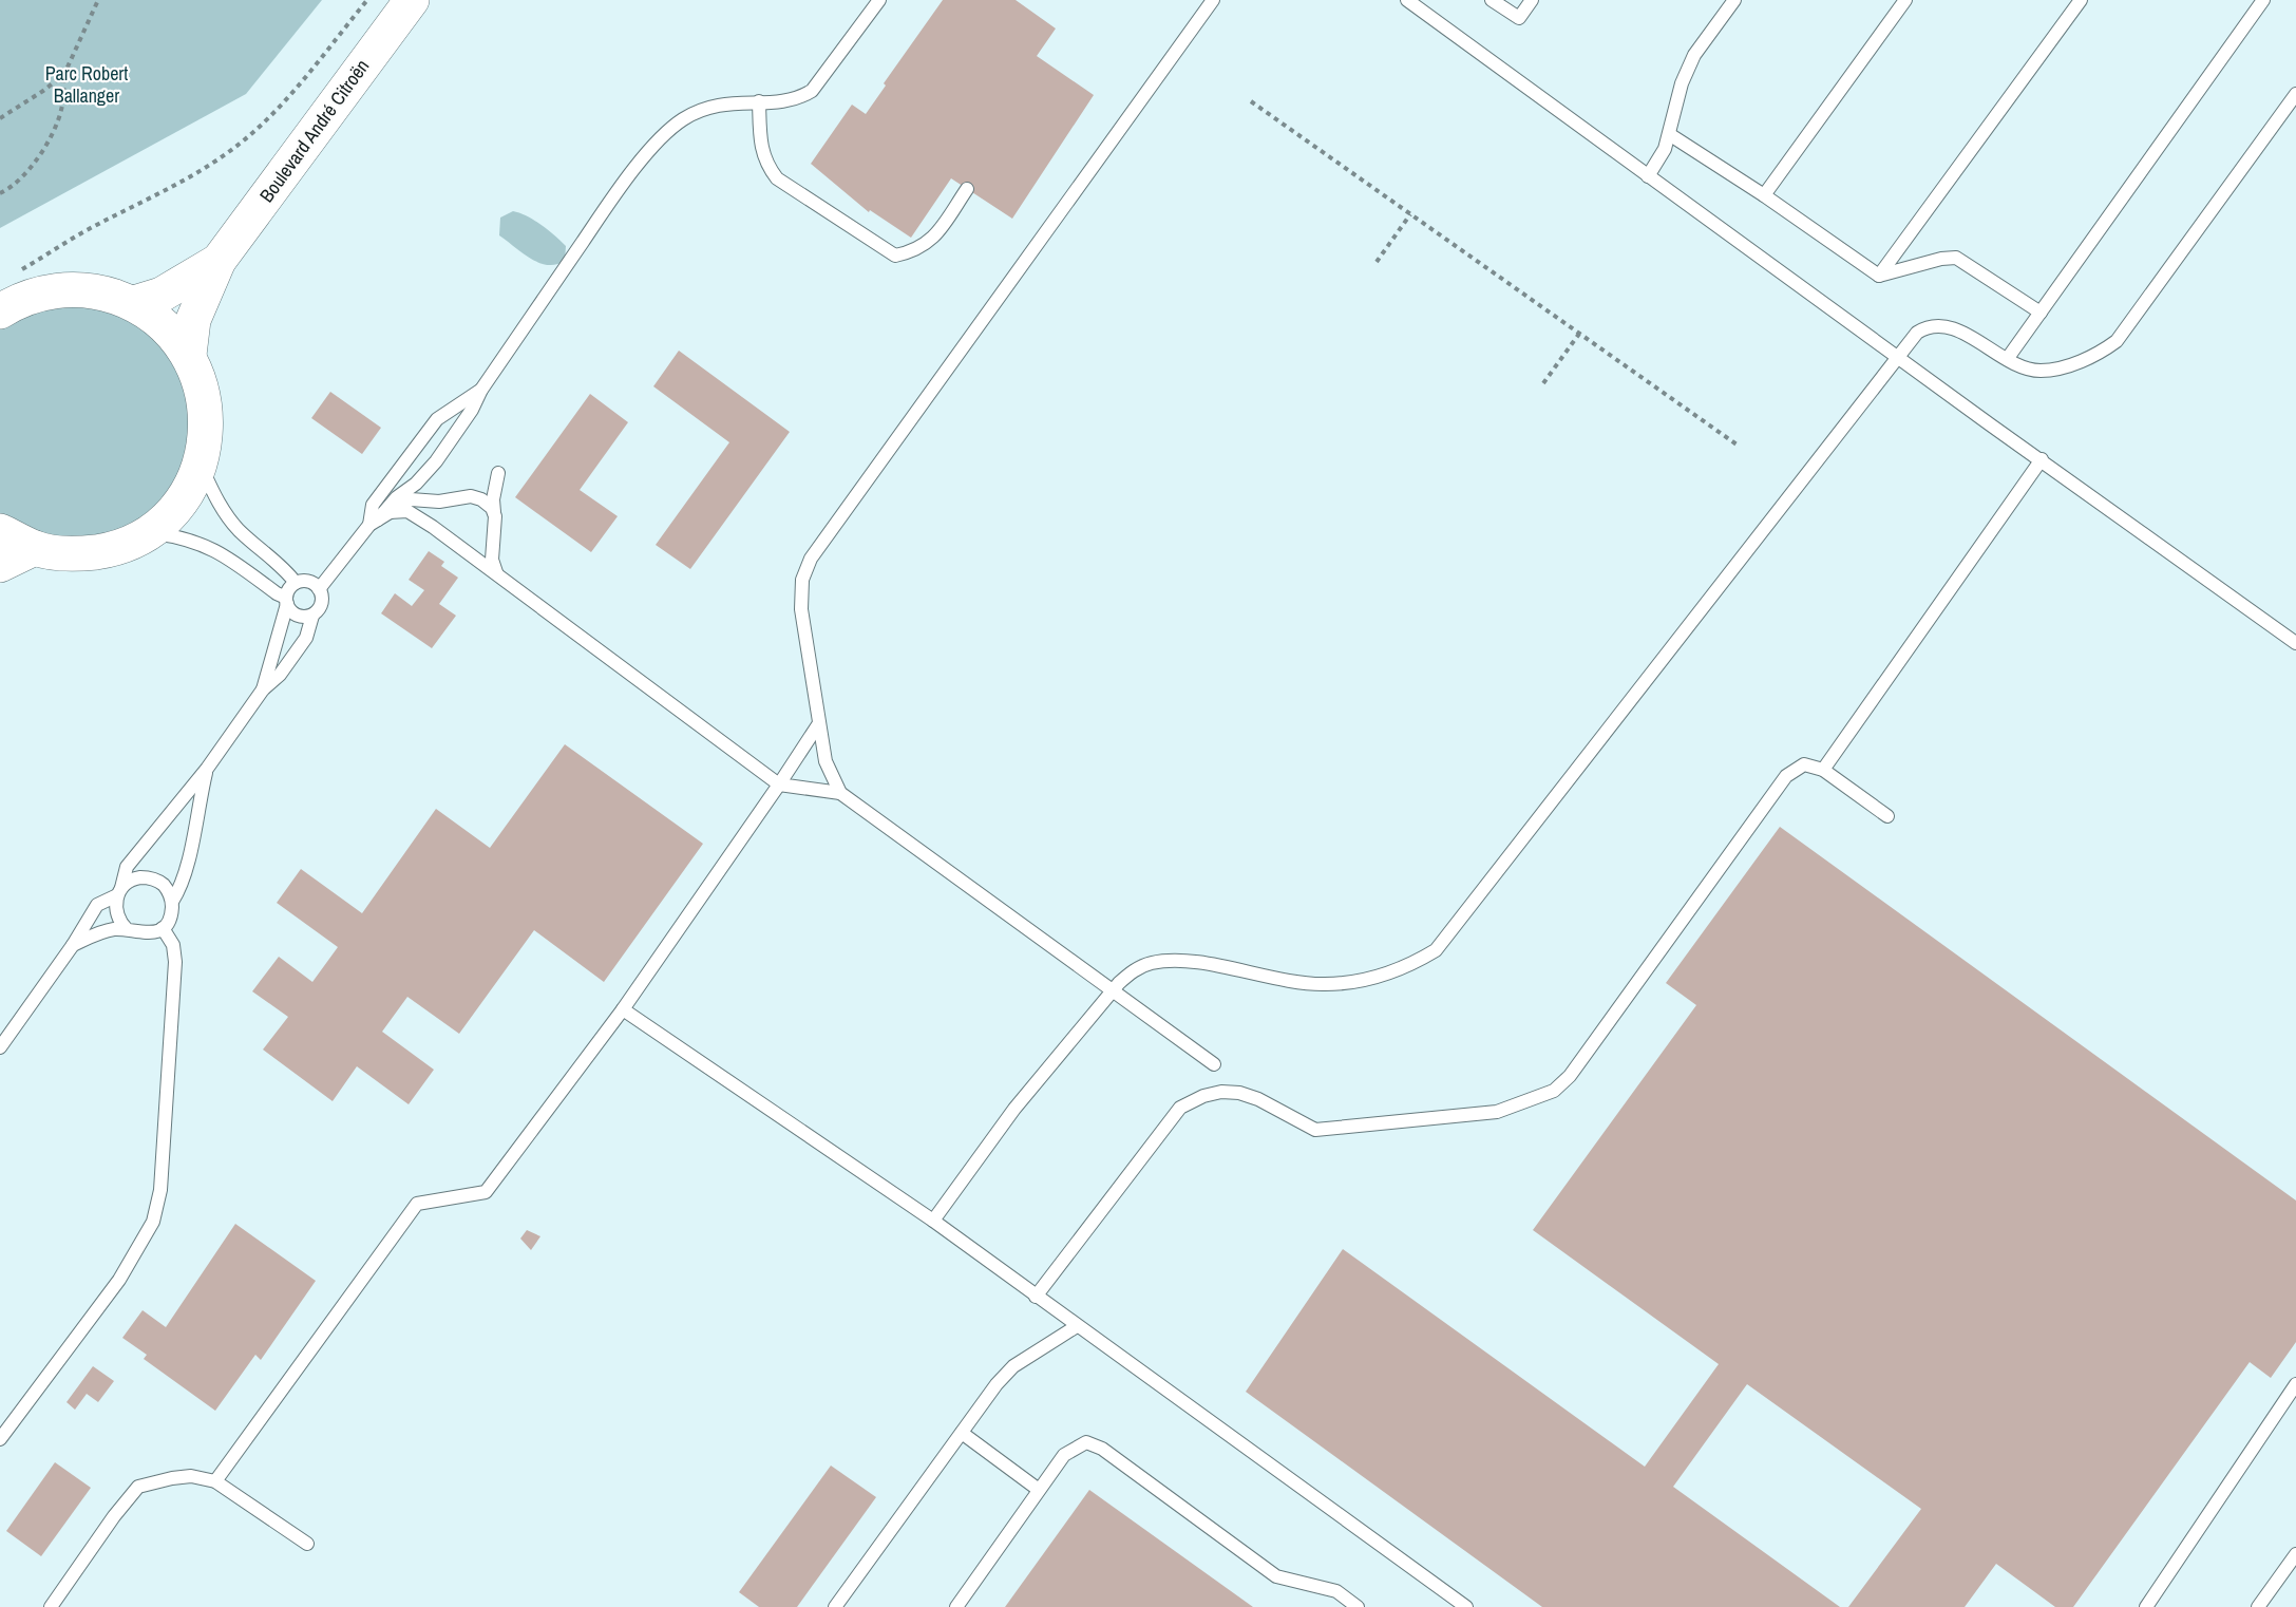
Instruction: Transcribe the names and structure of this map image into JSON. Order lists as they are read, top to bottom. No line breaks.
{"streets":{"main road":["Boulevard André Citroën"]},"parks":["Parc Robert Ballanger"]}
